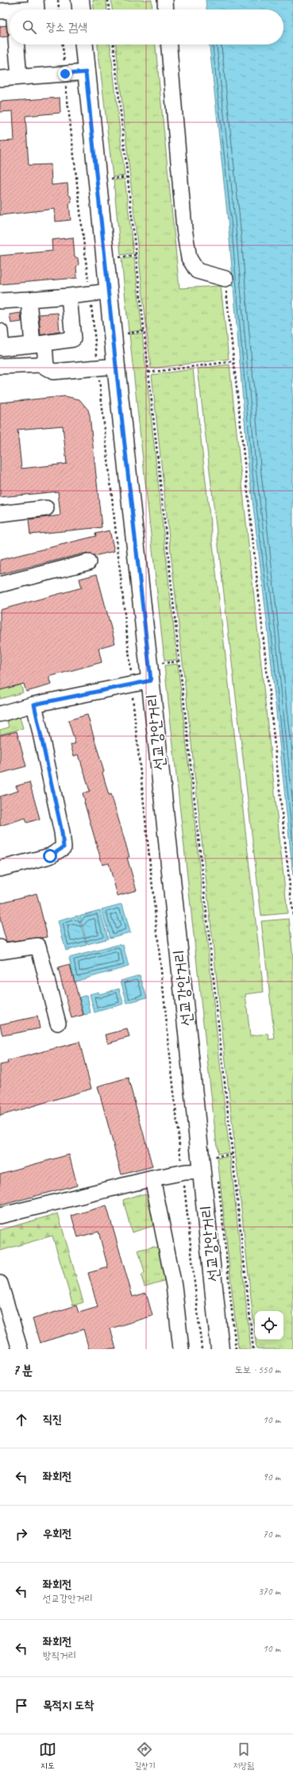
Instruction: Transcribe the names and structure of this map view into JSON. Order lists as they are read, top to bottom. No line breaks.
{"streets":{"main road":["선교강안거리"]},"page":{"search":"장소 검색","heading":["7 분","도보 · 550 m"],"list":[["직진","10 m"],["좌회전","90 m"],["우회전","70 m"],["좌회전","선교강안거리","370 m"],["좌회전","방직거리","10 m"],"목적지 도착"],"nav":["지도","길찾기","저장됨"]}}
